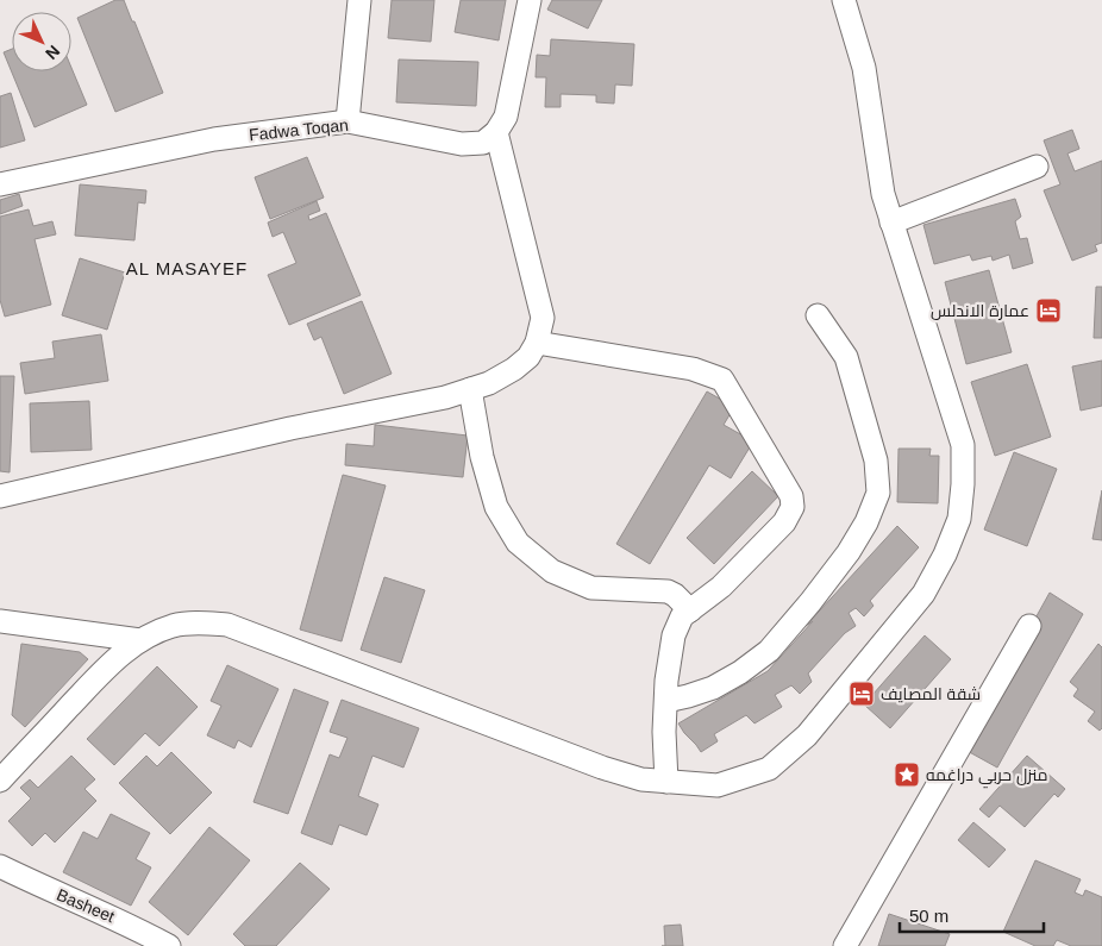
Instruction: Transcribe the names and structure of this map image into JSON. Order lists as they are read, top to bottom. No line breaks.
{"streets":{"street":["Fadwa Toqan","Basheet"]},"districts":["AL MASAYEF"],"places":{"hotel":["عمارة الاندلس","شقة المصايف"],"place":["منزل حربي دراغمه"]},"scale_bar":"50 m","north":"bottom right"}
